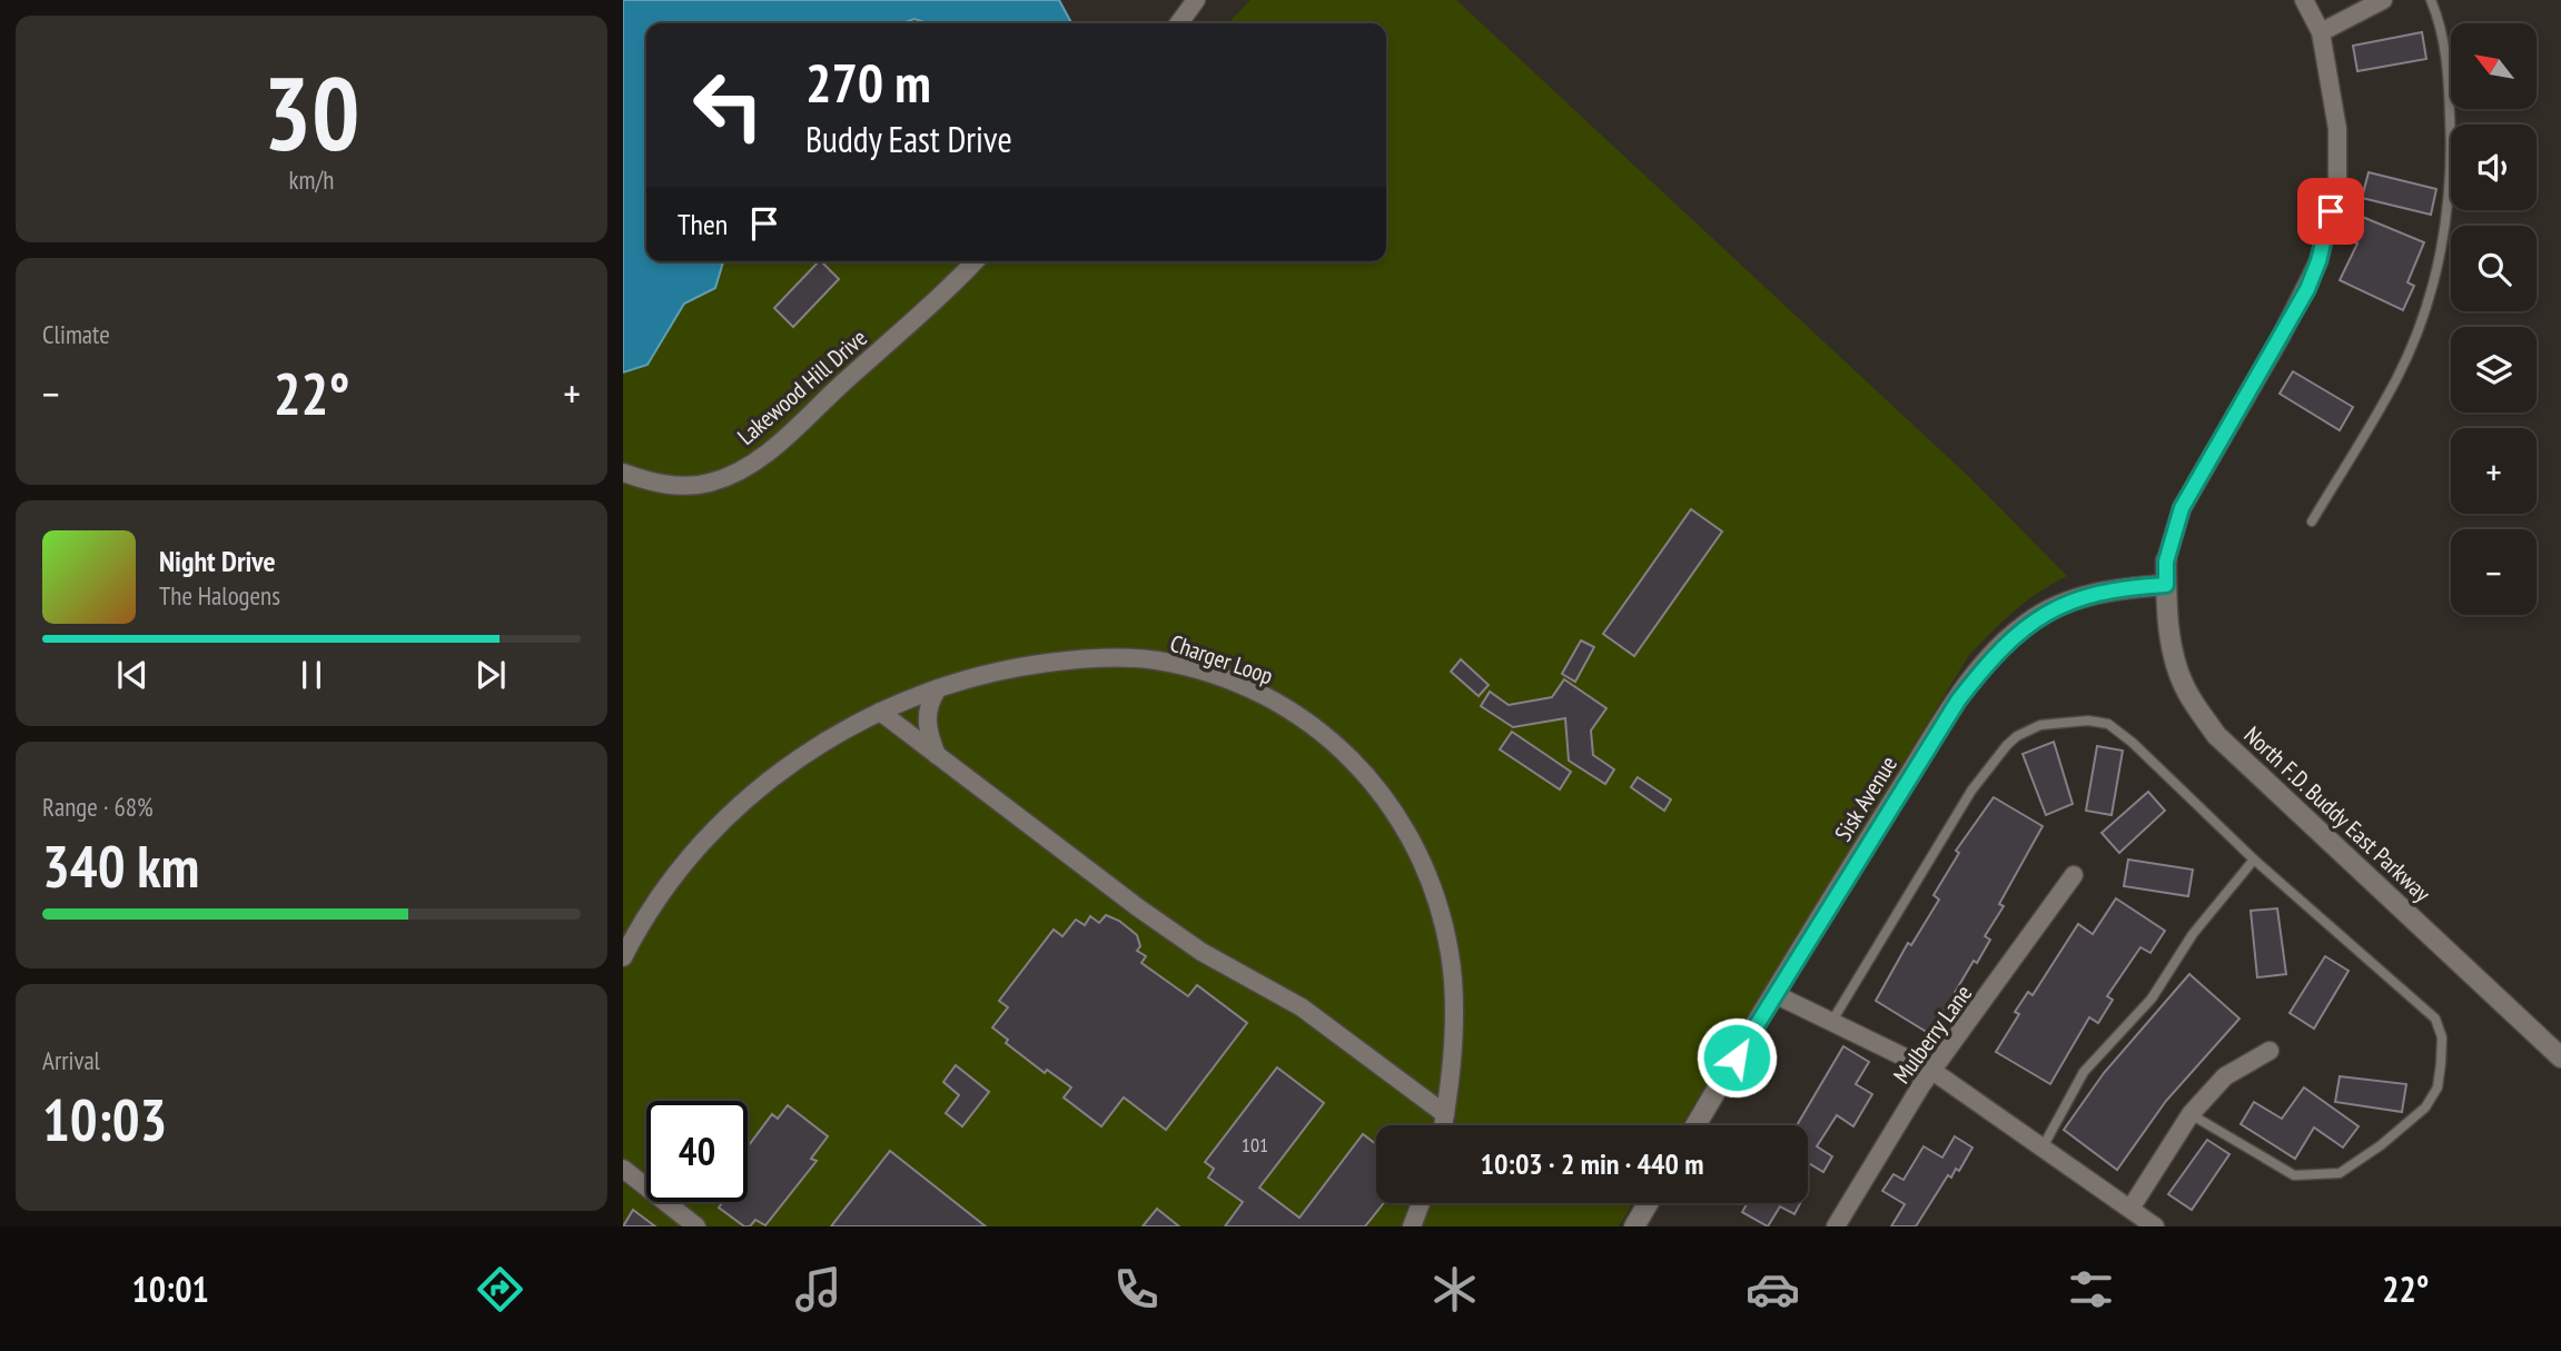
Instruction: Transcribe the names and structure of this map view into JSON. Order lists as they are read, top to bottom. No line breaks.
{"streets":{"street":["Lakewood Hill Drive","Charger Loop","Sisk Avenue","North F.D. Buddy East Parkway","Mulberry Lane"]},"crossings":[["Sisk Avenue","North F.D. Buddy East Parkway"]],"house_numbers":["101"],"north":"top left","page":{"tile":[["30","km/h"],"Climate",["Range · 68%","340 km"],["Arrival","10:03"]],"map_buttons":["+","−"],"turn":["270 m","Buddy East Drive"],"then":"Then","heat":["−","22°","+"],"song":["Night Drive","The Halogens"],"limit":"40","trip":"10:03 · 2 min · 440 m","tabs":["10:01","22°"]}}
